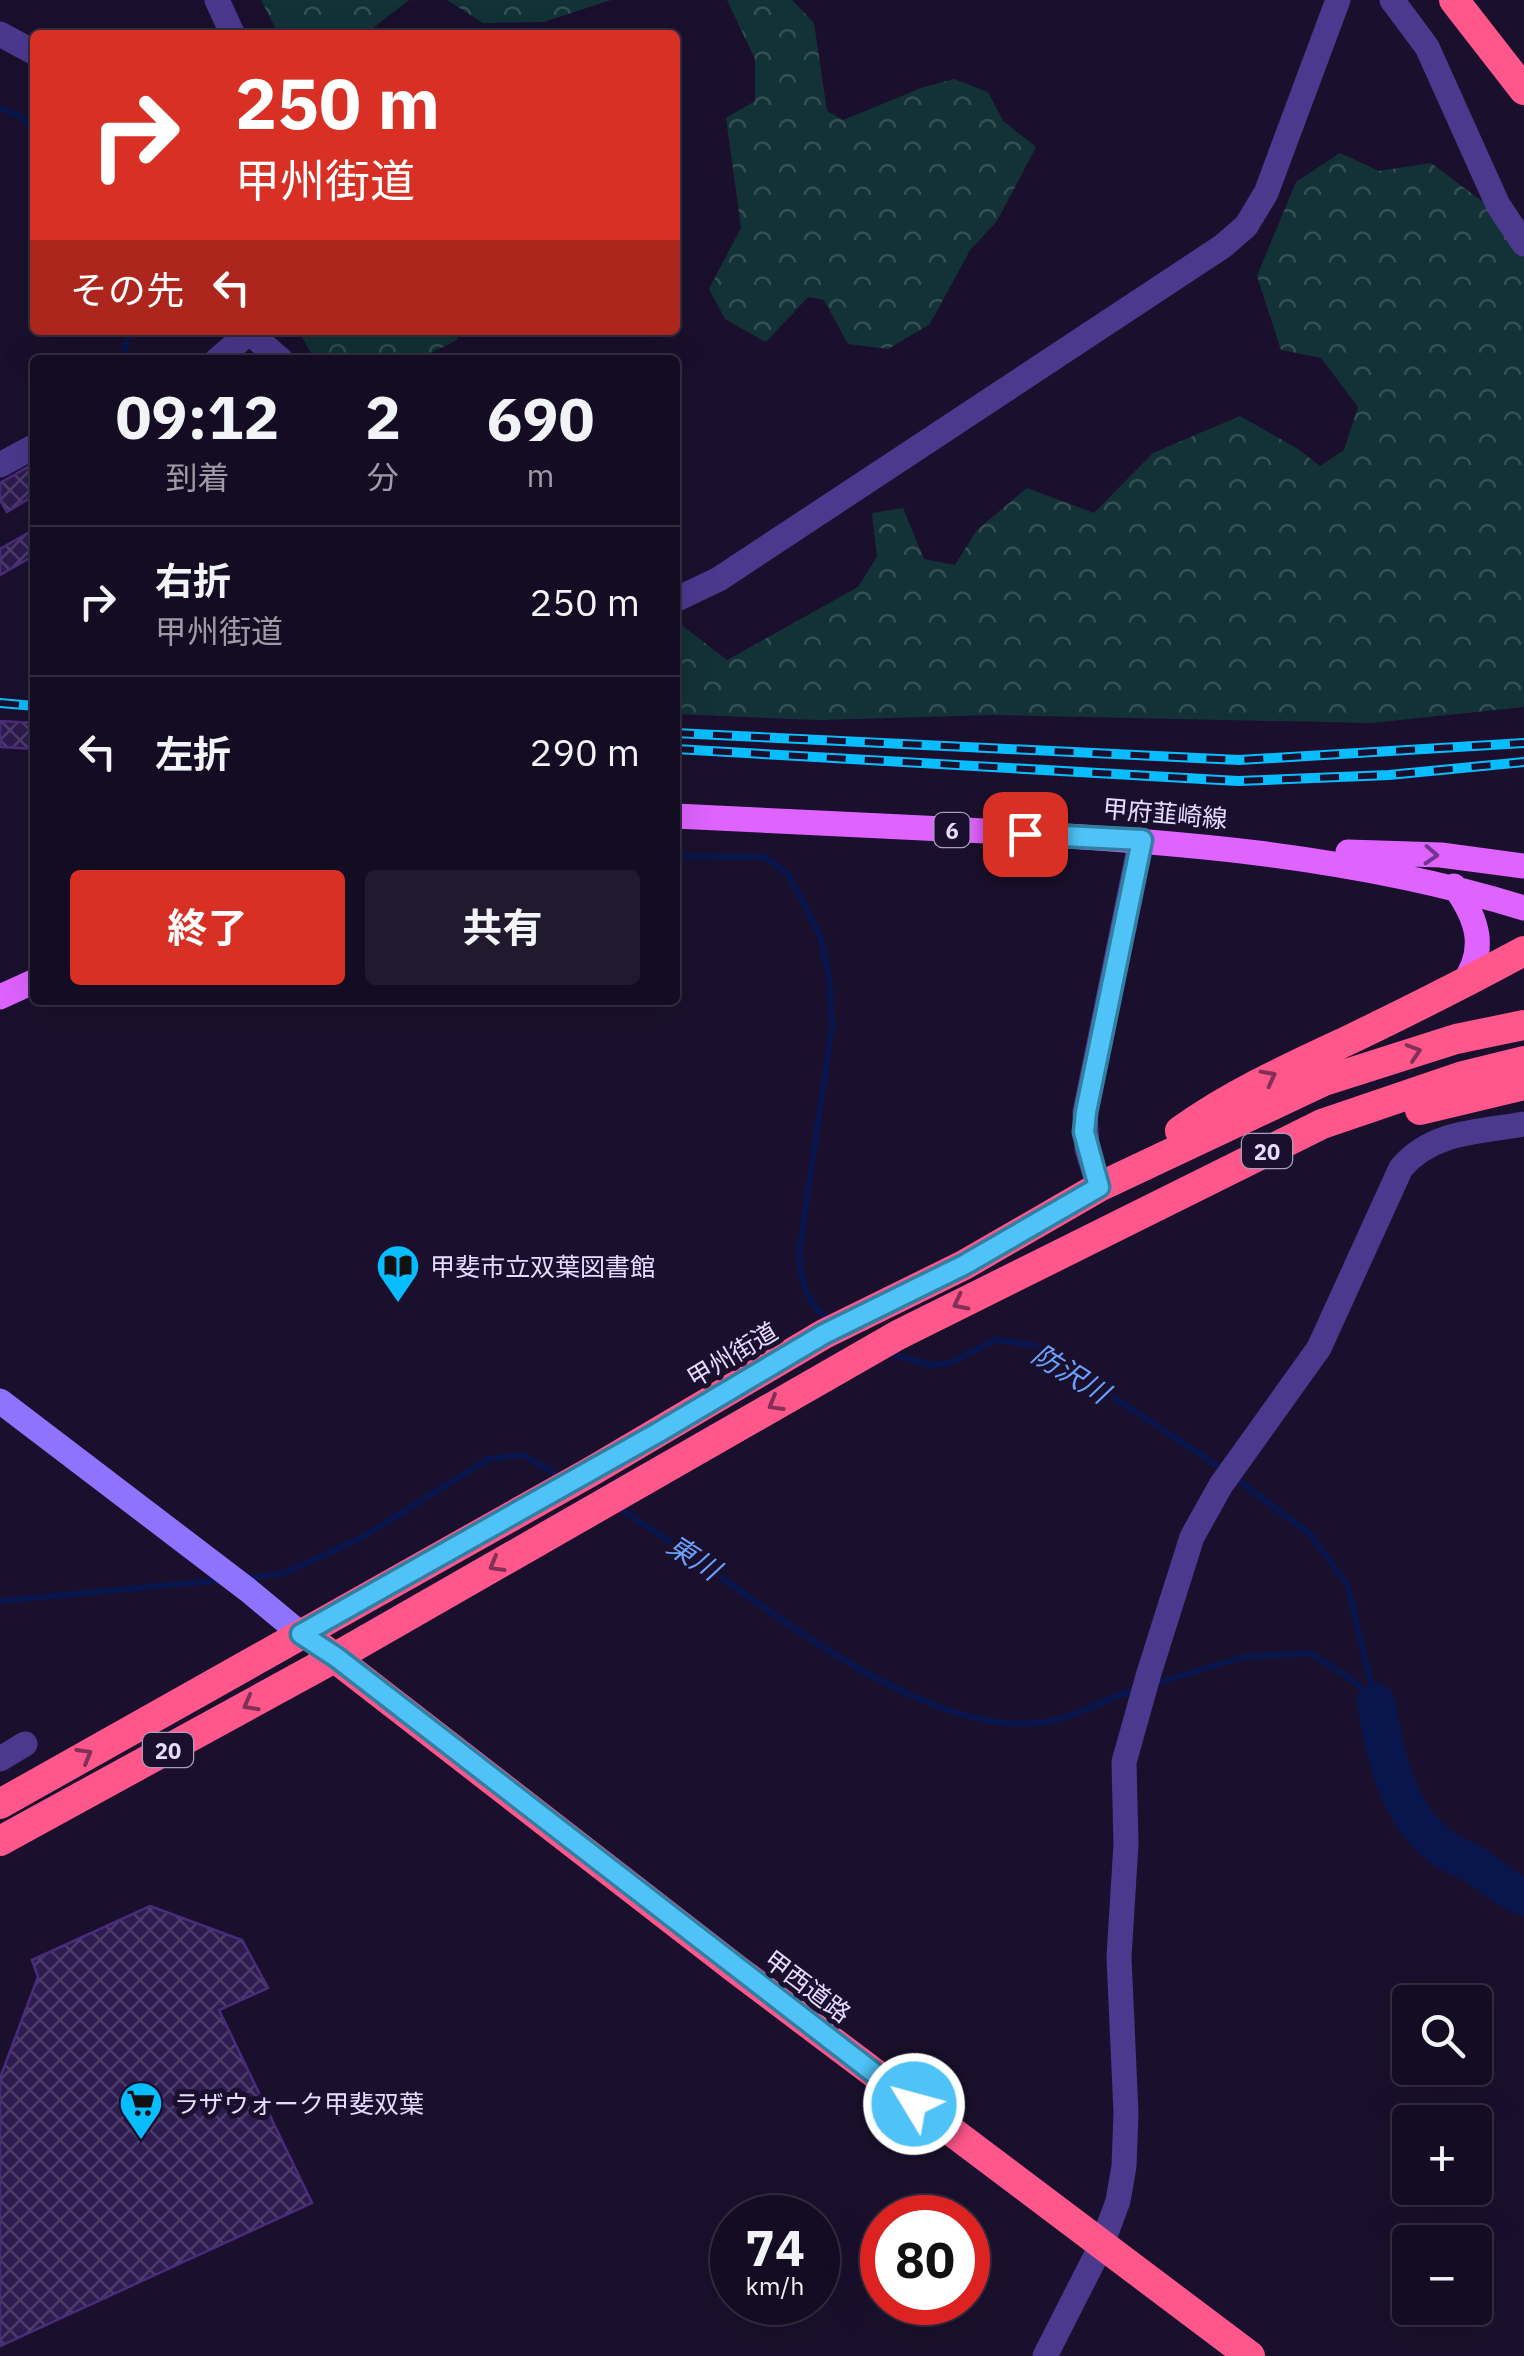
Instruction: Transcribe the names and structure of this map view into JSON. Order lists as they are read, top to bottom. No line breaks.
{"streets":{"highway":["20","甲州街道","甲西道路"],"main road":["甲府韮崎線","6"]},"crossings":[["20","甲西道路"],["甲州街道","甲西道路"]],"water":["防沢川","東川"],"places":{"library":["甲斐市立双葉図書館"],"supermarket":["ラザウォーク甲斐双葉"]},"page":{"turn":["250 m","甲州街道"],"then":"その先","eta":["09:12","到着","2","分","690","m"],"list":[{"name":"右折","note":"甲州街道","value":"250 m"},{"name":"左折","value":"290 m"}],"buttons":["終了","共有"],"map_buttons":["+","−"],"speed":"74 km/h","limit":"80"}}
